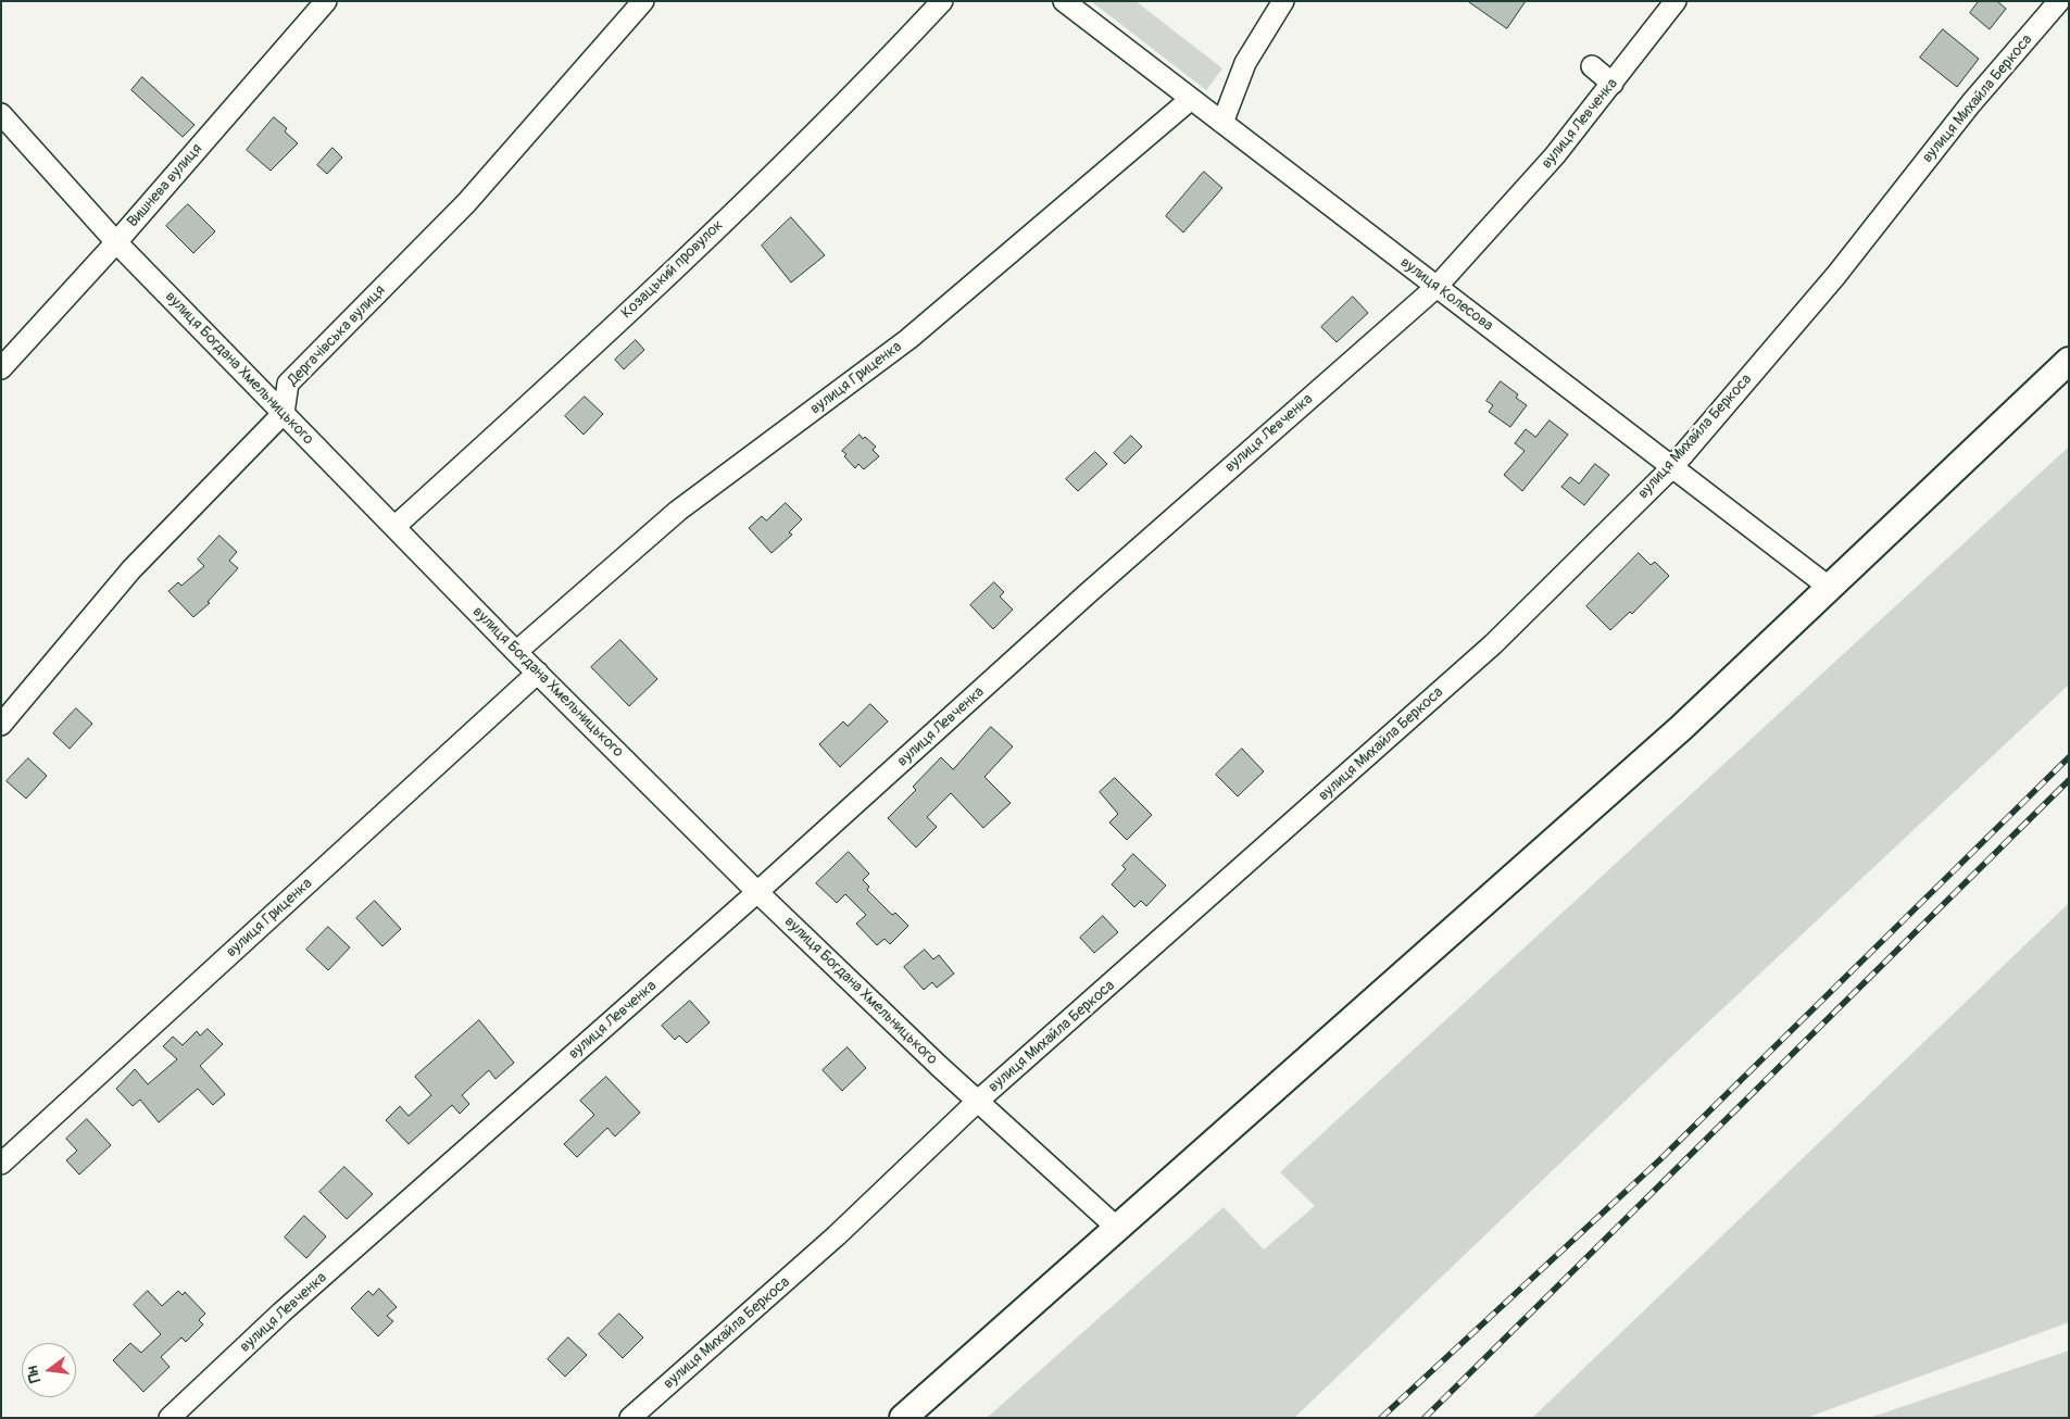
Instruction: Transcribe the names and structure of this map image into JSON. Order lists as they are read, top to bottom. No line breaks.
{"streets":{"street":["вулиця Михайла Беркоса","вулиця Левченка","Вишнева вулиця","Козацький провулок","вулиця Колесова","Дергачівська вулиця","вулиця Богдана Хмельницького","вулиця Гриценка"]},"crossings":[["вулиця Михайла Беркоса","вулиця Колесова"],["вулиця Михайла Беркоса","вулиця Богдана Хмельницького"],["вулиця Левченка","вулиця Колесова"],["вулиця Левченка","вулиця Богдана Хмельницького"],["Вишнева вулиця","вулиця Богдана Хмельницького"],["Козацький провулок","вулиця Богдана Хмельницького"],["вулиця Колесова","вулиця Гриценка"],["Дергачівська вулиця","вулиця Богдана Хмельницького"],["вулиця Богдана Хмельницького","вулиця Гриценка"]],"north":"left"}
